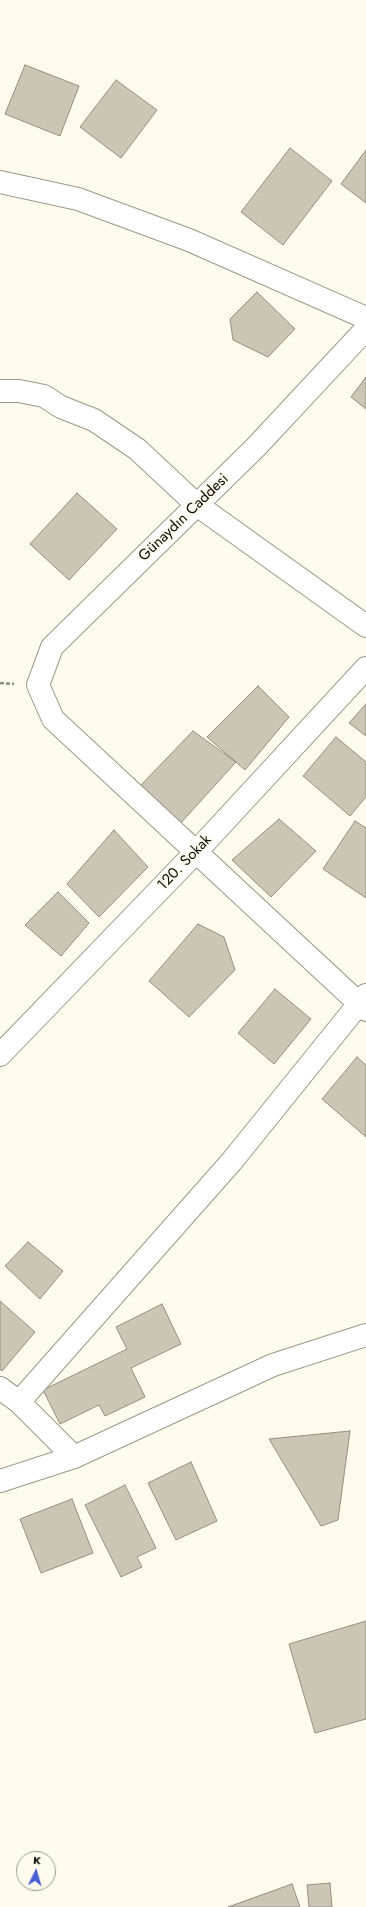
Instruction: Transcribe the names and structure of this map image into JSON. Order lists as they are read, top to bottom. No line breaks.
{"streets":{"street":["Günaydın Caddesi","120. Sokak"]},"crossings":[["Günaydın Caddesi","120. Sokak"]],"north":"top"}
